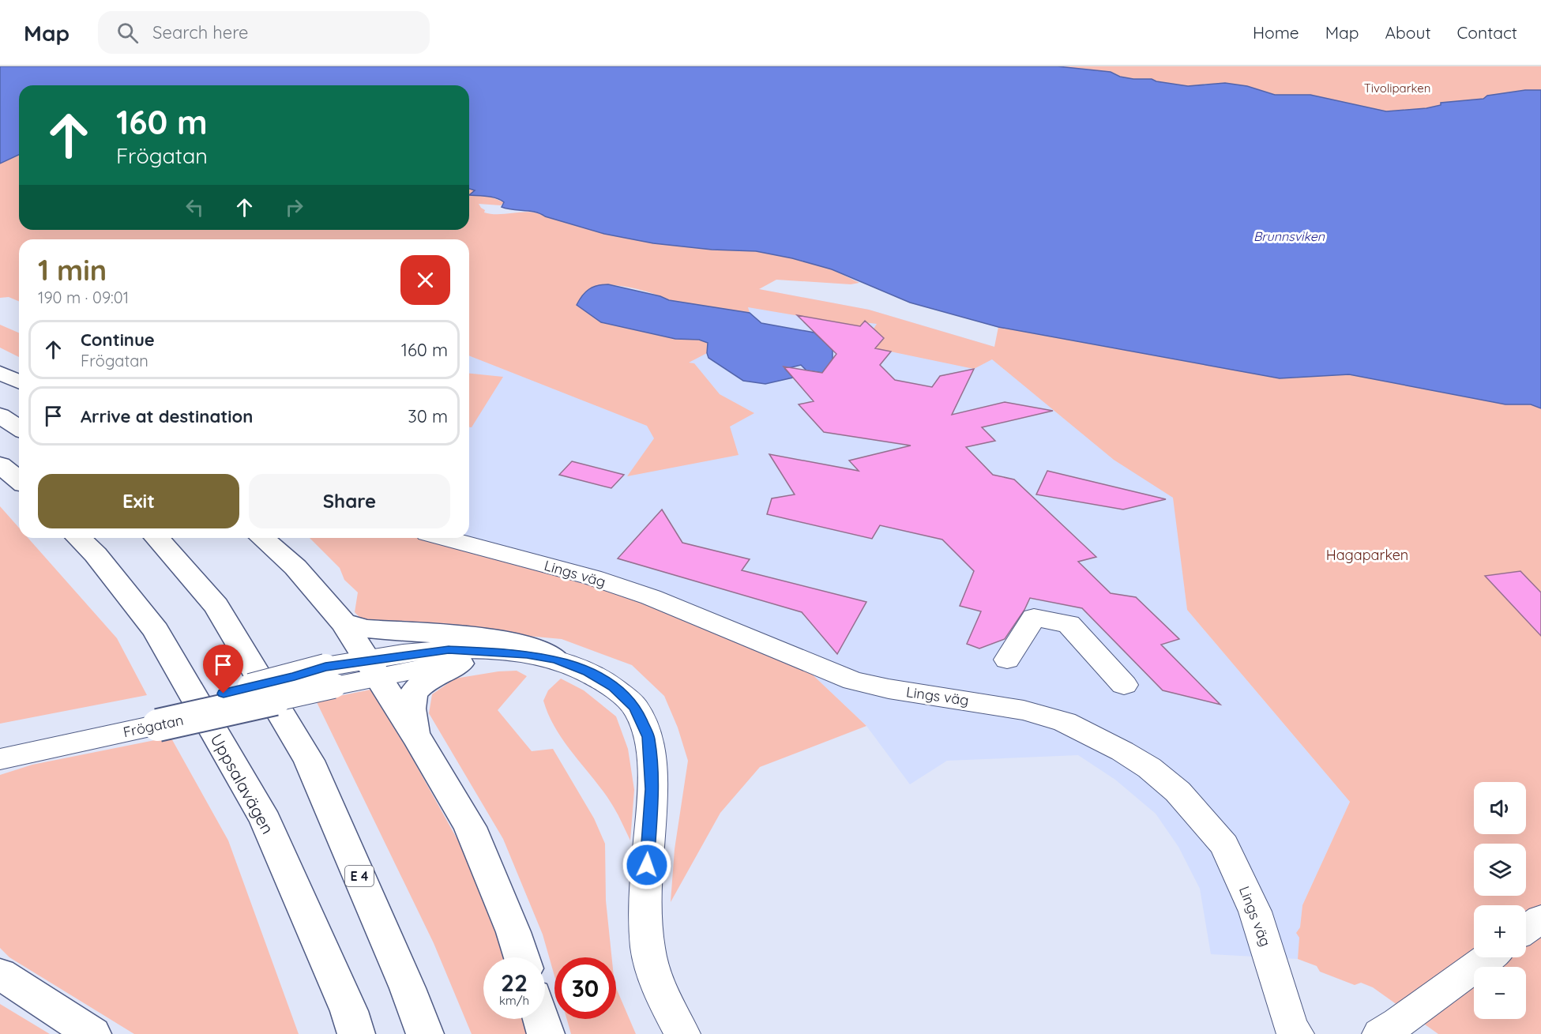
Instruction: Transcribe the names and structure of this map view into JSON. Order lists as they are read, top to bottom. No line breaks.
{"streets":{"highway":["Uppsalavägen","E 4"],"street":["Lings väg","Frögatan"]},"water":["Brunnsviken"],"parks":["Tivoliparken","Hagaparken"],"page":{"header":"Map","search":"Search here","nav":["Home","Map","About","Contact"],"turn":["160 m","Frögatan"],"heading":["1 min","190 m · 09:01"],"list":[{"name":"Continue","note":"Frögatan","value":"160 m"},{"name":"Arrive at destination","value":"30 m"}],"buttons":["Exit","Share"],"map_buttons":["+","−"],"speed":"22 km/h","limit":"30"}}
